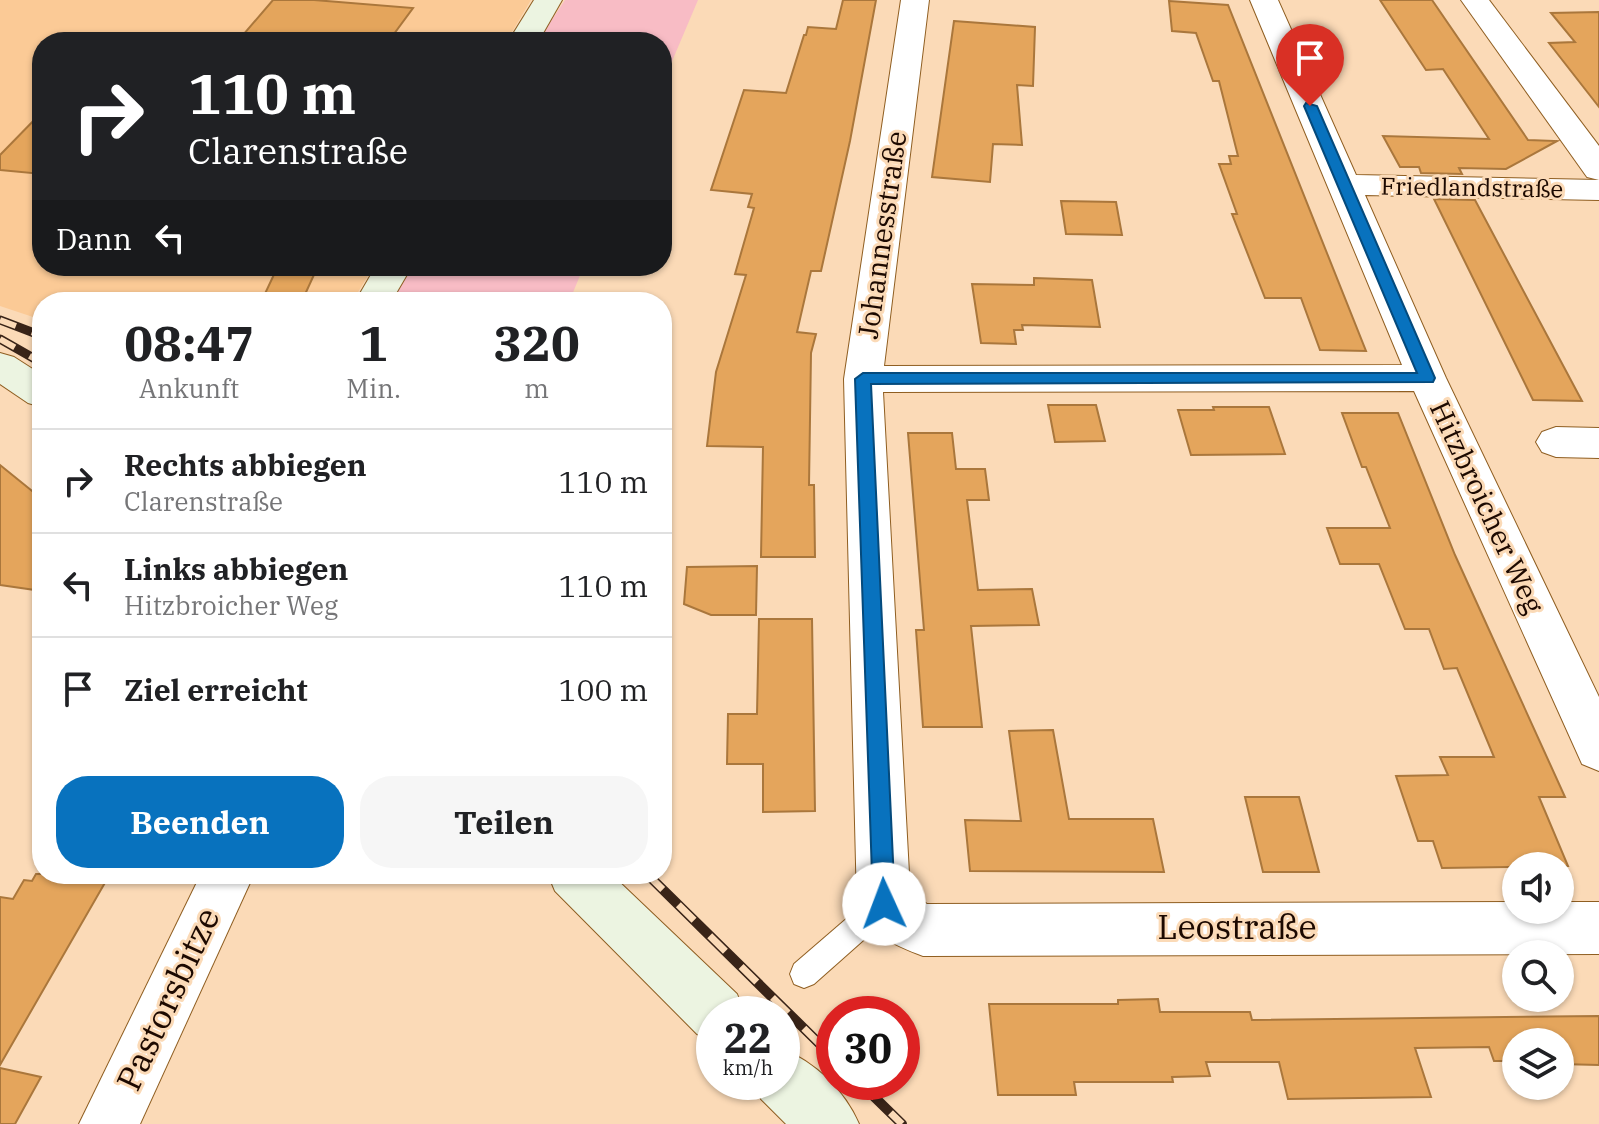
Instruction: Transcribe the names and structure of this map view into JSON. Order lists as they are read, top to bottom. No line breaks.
{"streets":{"street":["Friedlandstraße","Johannesstraße","Hitzbroicher Weg","Leostraße","Pastorsbitze"]},"crossings":[["Friedlandstraße","Hitzbroicher Weg"],["Johannesstraße","Leostraße"]],"page":{"turn":["110 m","Clarenstraße"],"then":"Dann","eta":["08:47","Ankunft","1","Min.","320","m"],"list":[{"name":"Rechts abbiegen","note":"Clarenstraße","value":"110 m"},{"name":"Links abbiegen","note":"Hitzbroicher Weg","value":"110 m"},{"name":"Ziel erreicht","value":"100 m"}],"buttons":["Beenden","Teilen"],"speed":"22 km/h","limit":"30"}}
